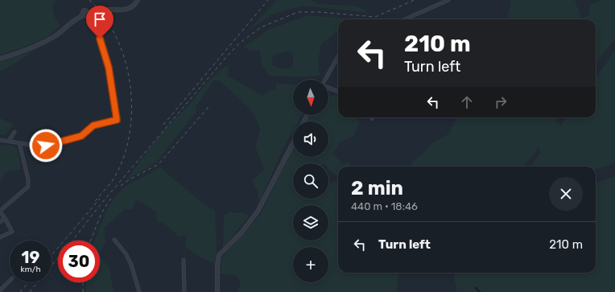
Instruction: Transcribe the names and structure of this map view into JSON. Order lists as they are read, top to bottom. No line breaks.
{"north":"bottom","page":{"turn":["210 m","Turn left"],"map_buttons":"+","heading":["2 min","440 m · 18:46"],"list":[{"name":"Turn left","value":"210 m"}],"speed":"19 km/h","limit":"30"}}
